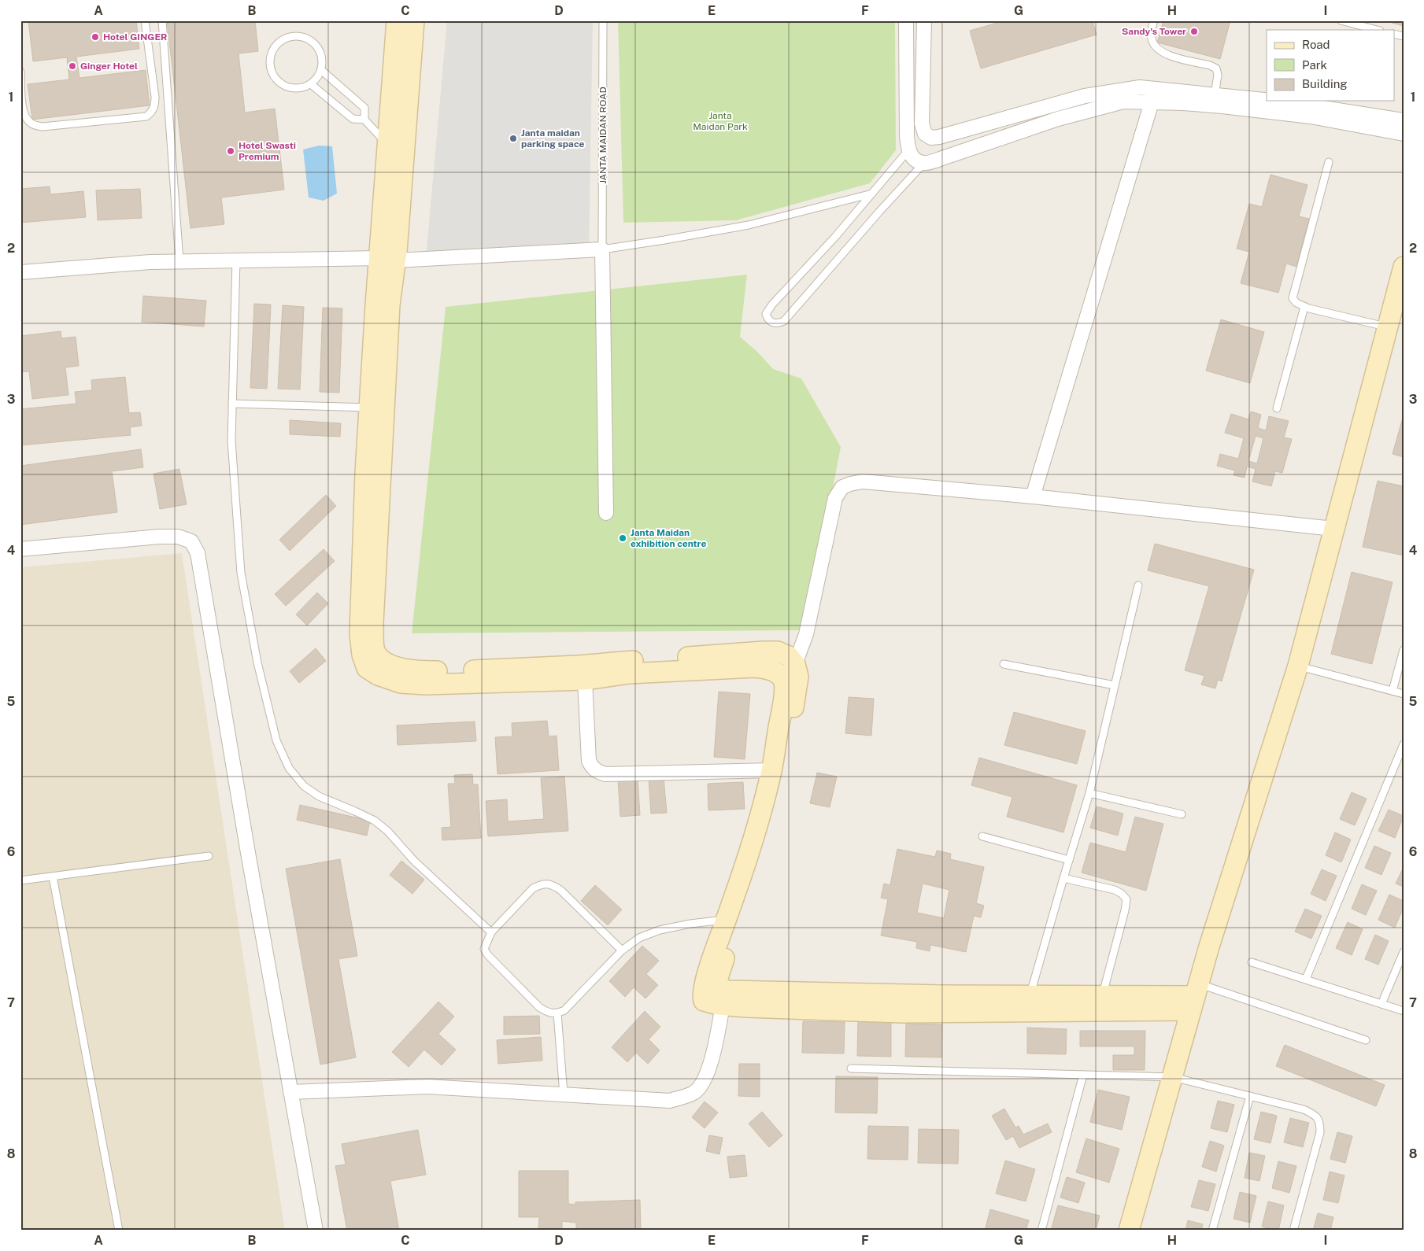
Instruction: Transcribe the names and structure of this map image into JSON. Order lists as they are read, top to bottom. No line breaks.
{"streets":{"lane":["JANTA MAIDAN ROAD"]},"parks":["Janta Maidan Park"],"places":["Sandy's Tower","Hotel GINGER","Ginger Hotel","Janta maidan parking space","Hotel Swasti Premium","Janta Maidan exhibition centre"],"legend":["Road","Park","Building"],"grid":{"columns":["A","B","C","D","E","F","G","H","I"],"rows":["1","2","3","4","5","6","7","8"]}}
